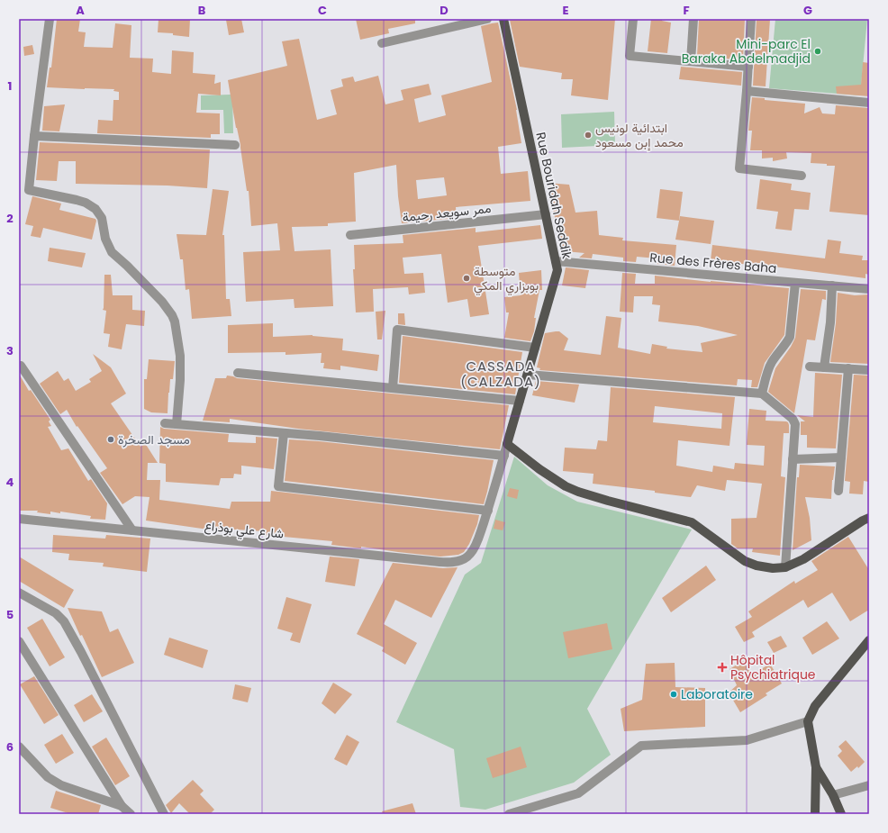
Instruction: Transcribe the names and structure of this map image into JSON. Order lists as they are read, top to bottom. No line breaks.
{"streets":{"main road":["Rue Bouridah Seddik"],"street":["ممر سويعد رحيمة","Rue des Frères Baha","شارع علي بوذراع"]},"crossings":[["Rue Bouridah Seddik","ممر سويعد رحيمة"],["Rue Bouridah Seddik","Rue des Frères Baha"],["Rue Bouridah Seddik","شارع علي بوذراع"]],"districts":["CASSADA (CALZADA)"],"places":{"other":["Mini-parc El Baraka Abdelmadjid","ابتدائية لونيس محمد إبن مسعود","متوسطة بوبزاري المكي","مسجد الصخرة","Laboratoire"],"health":["Hôpital Psychiatrique"]},"grid":{"columns":["A","B","C","D","E","F","G"],"rows":["1","2","3","4","5","6"]}}
